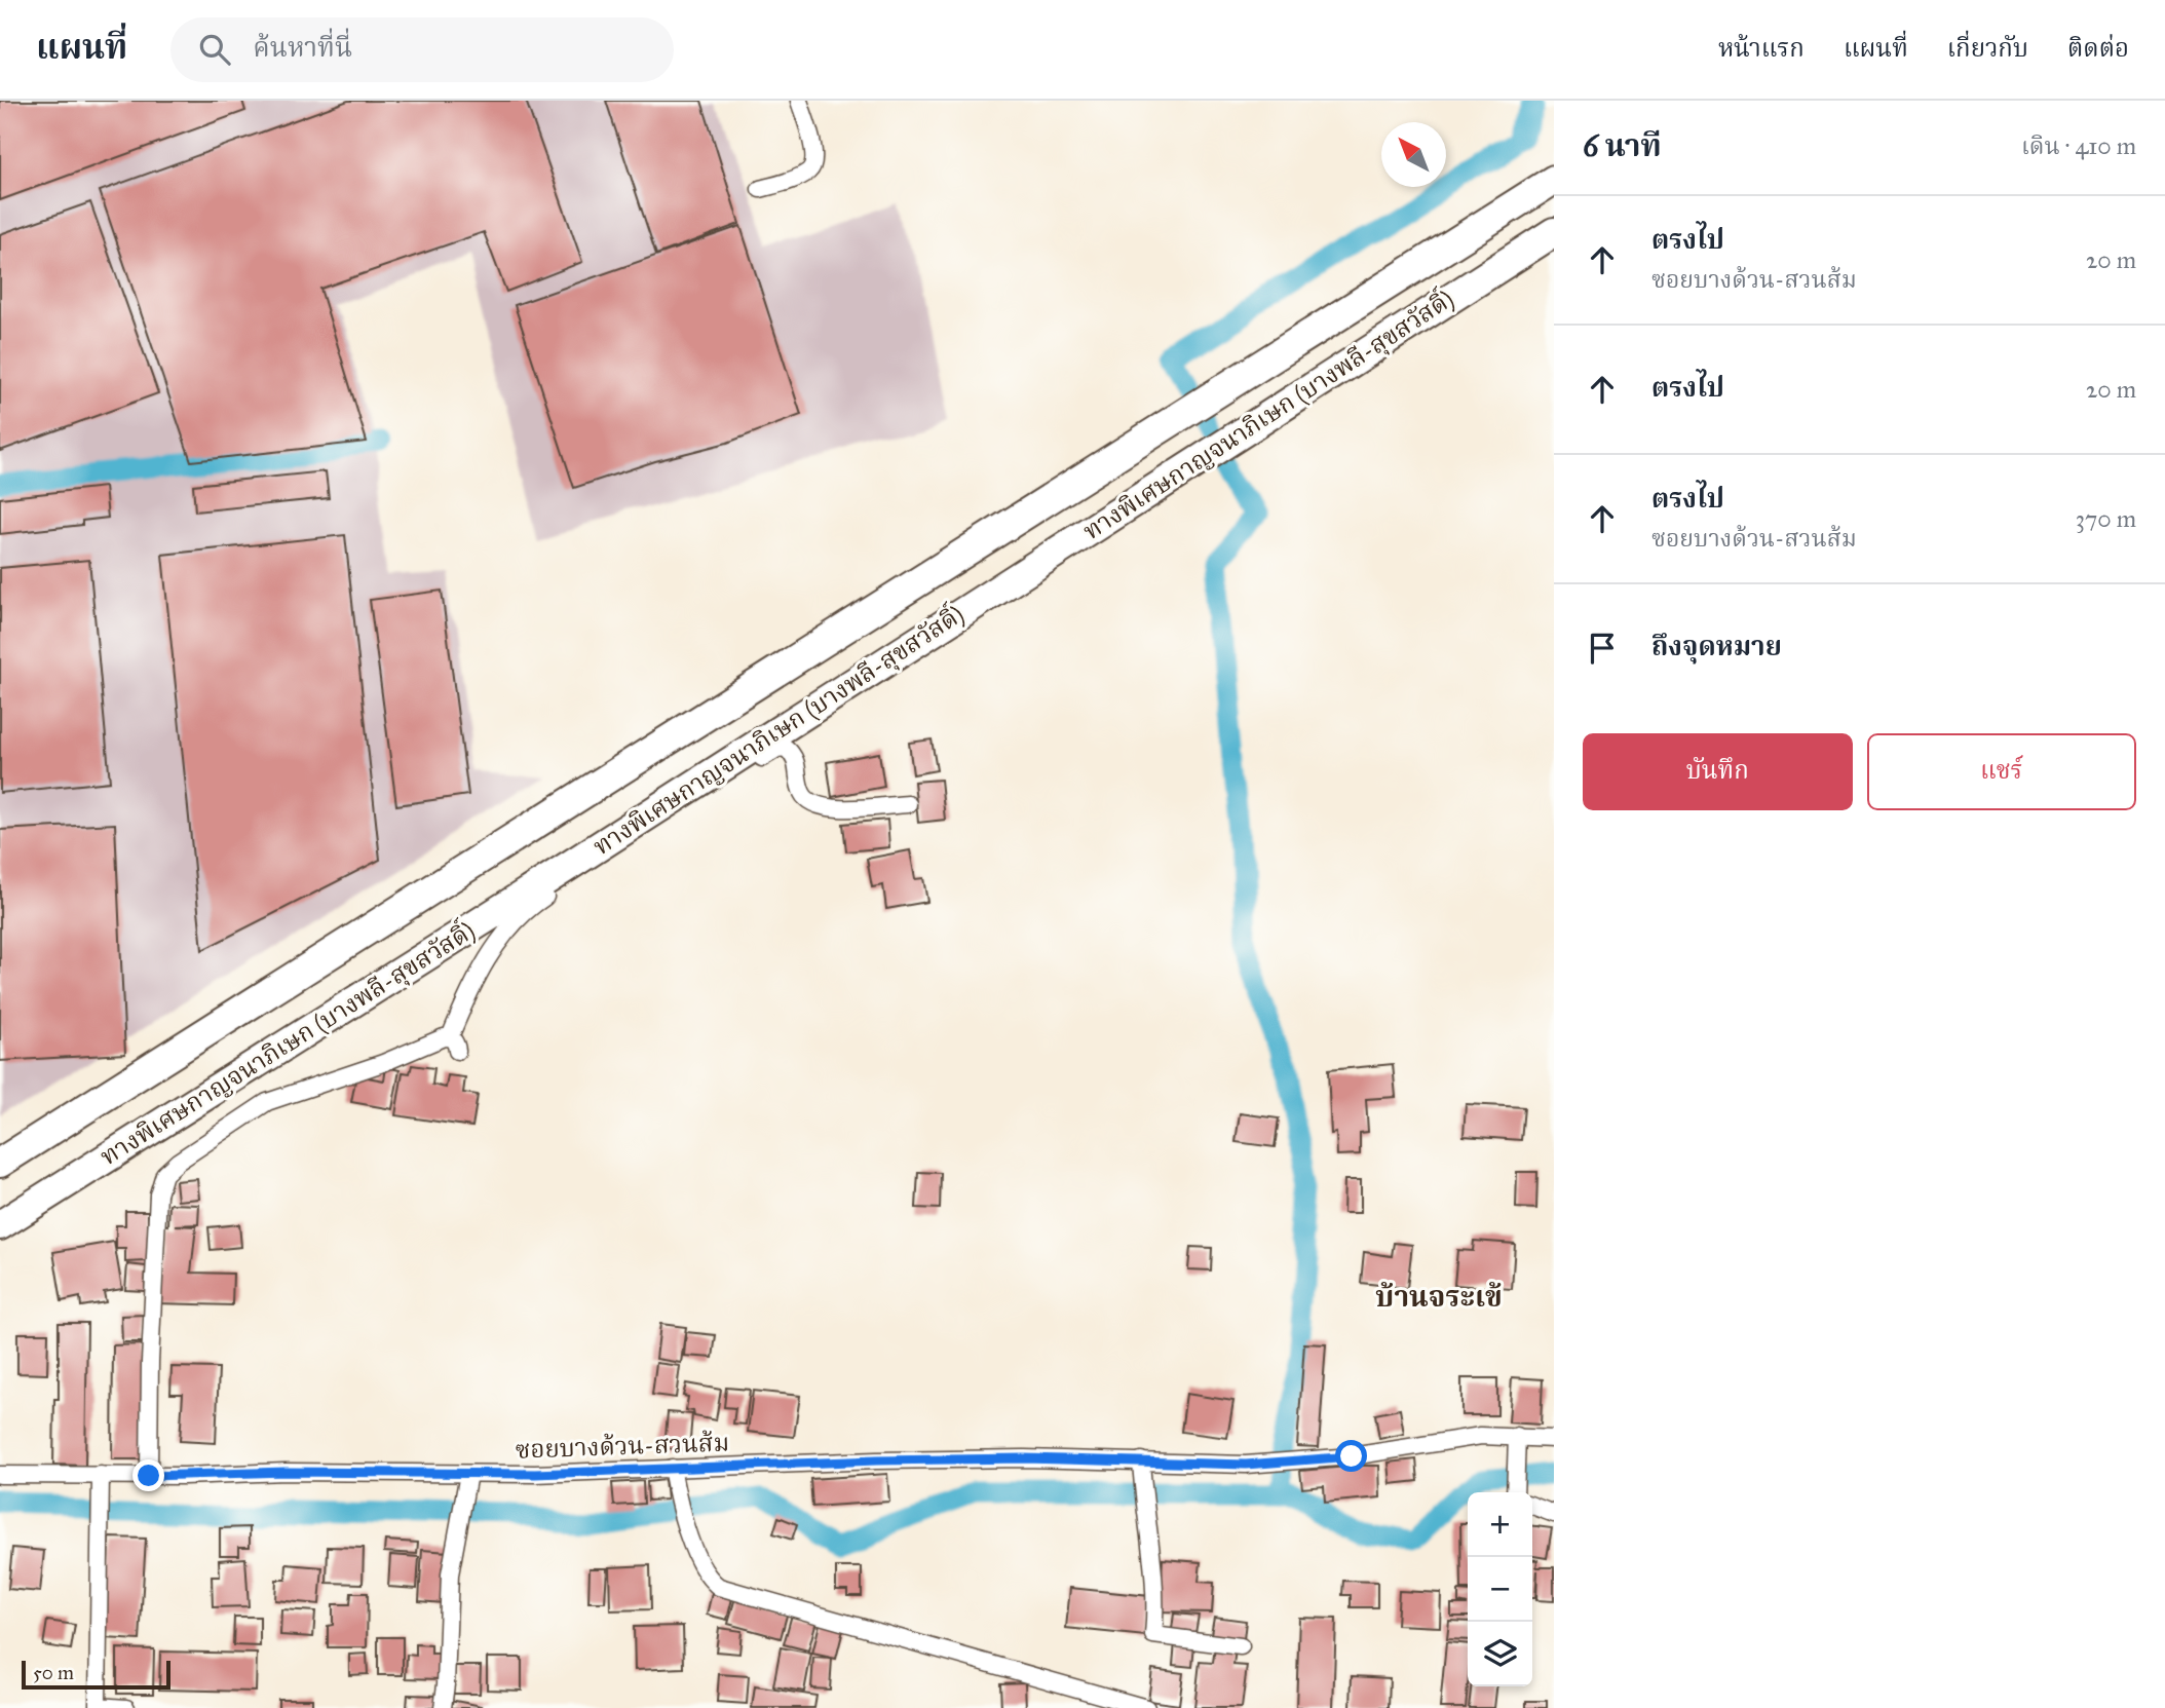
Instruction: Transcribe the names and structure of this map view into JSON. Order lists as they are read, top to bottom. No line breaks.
{"streets":{"highway":["ทางพิเศษกาญจนาภิเษก (บางพลี-สุขสวัสดิ์)"],"street":["ซอยบางด้วน-สวนส้ม"]},"districts":["บ้านจระเข้"],"scale_bar":"50 m","north":"top left","page":{"header":"แผนที่","search":"ค้นหาที่นี่","nav":["หน้าแรก","แผนที่","เกี่ยวกับ","ติดต่อ"],"heading":["6 นาที","เดิน · 410 m"],"list":[["ตรงไป","ซอยบางด้วน-สวนส้ม","20 m"],["ตรงไป","20 m"],["ตรงไป","ซอยบางด้วน-สวนส้ม","370 m"],"ถึงจุดหมาย"],"buttons":["บันทึก","แชร์"],"map_buttons":["+","−"],"scale":"50 m"}}
